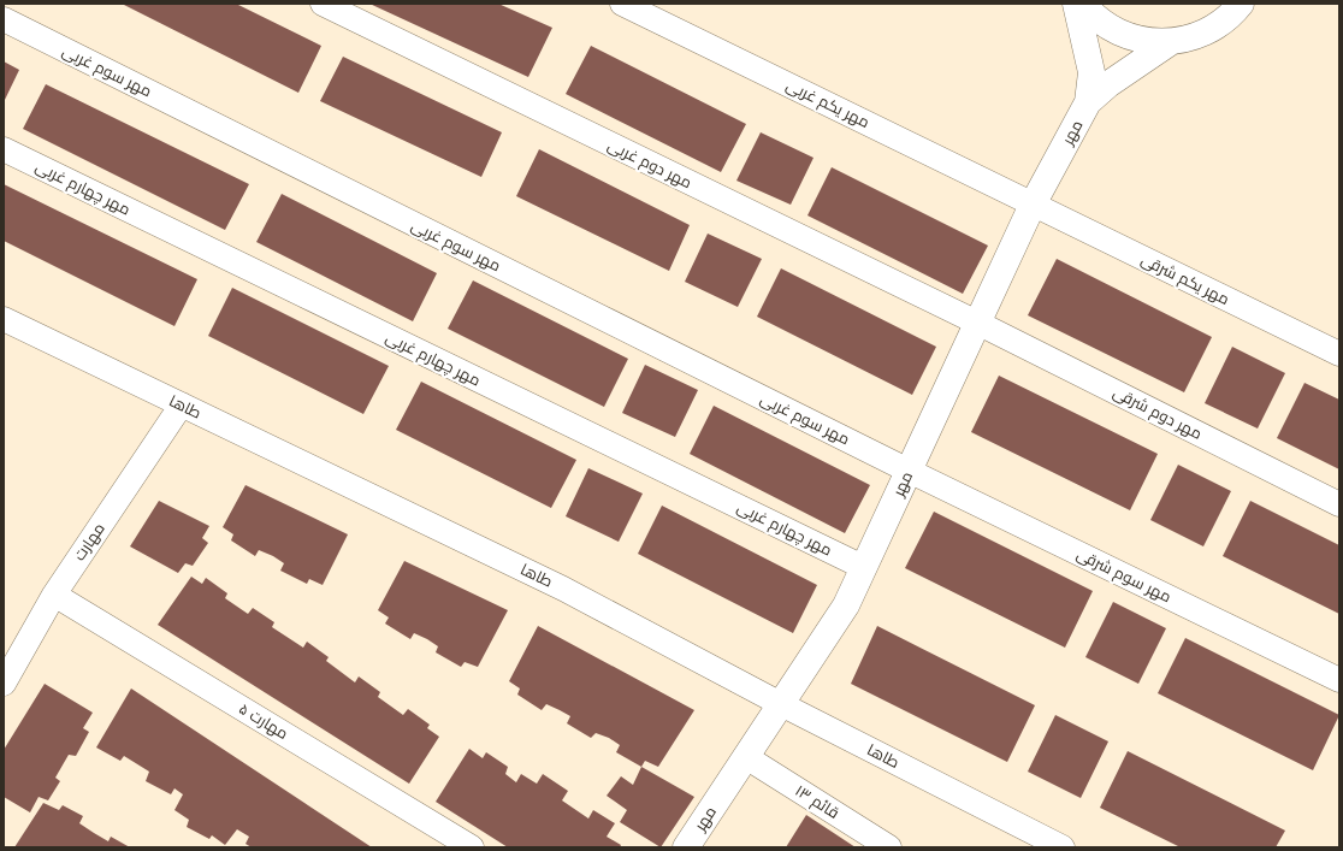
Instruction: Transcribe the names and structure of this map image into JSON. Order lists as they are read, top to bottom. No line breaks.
{"streets":{"street":["مهر سوم غربی","مهر یکم غربی","مهر","مهر دوم غربی","مهر چهارم غربی","مهر یکم شرقی","طاها","مهر دوم شرقی","مهارت","مهر سوم شرقی","مهارت ۵","قائم ۱۳"]},"crossings":[["مهر سوم غربی","مهر"],["مهر سوم غربی","مهر سوم شرقی"],["مهر یکم غربی","مهر"],["مهر یکم غربی","مهر یکم شرقی"],["مهر","مهر دوم غربی"],["مهر","مهر چهارم غربی"],["مهر","مهر یکم شرقی"],["مهر","طاها"],["مهر","مهر دوم شرقی"],["مهر","مهر سوم شرقی"],["مهر","قائم ۱۳"],["مهر دوم غربی","مهر دوم شرقی"],["طاها","مهارت"],["مهارت","مهارت ۵"]]}
